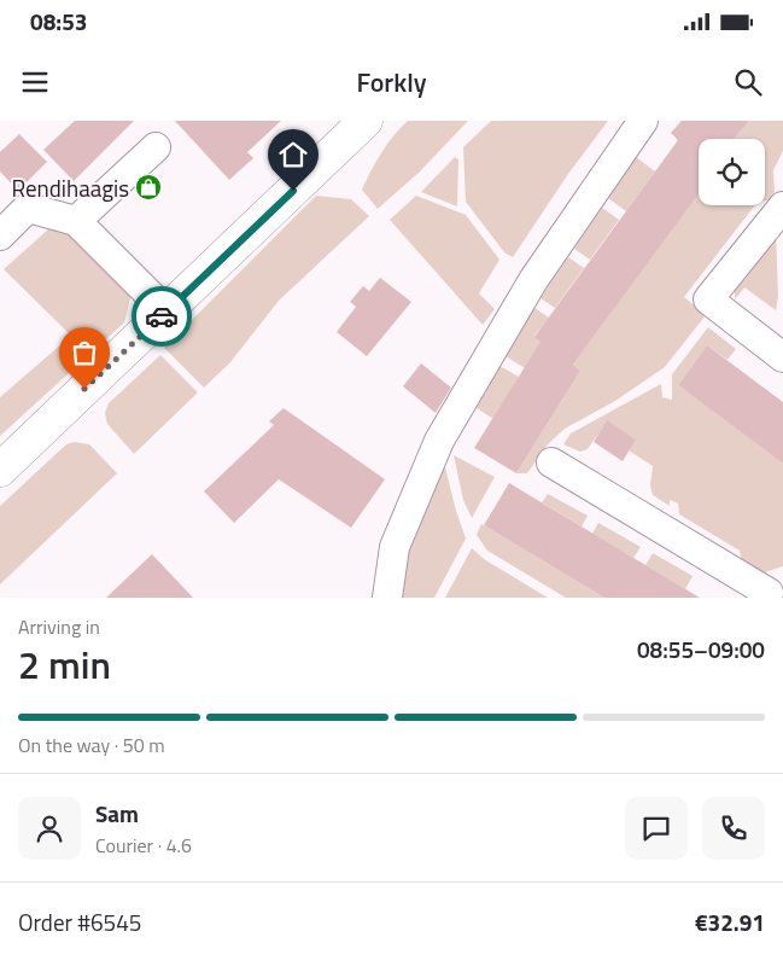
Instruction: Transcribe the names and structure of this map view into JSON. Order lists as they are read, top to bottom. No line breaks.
{"places":{"shop":["Rendihaagis"]},"page":{"status":"08:53","header":"Forkly","heading":["2 min","Arriving in","08:55–09:00"],"panel":["Sam","Courier · 4.6","Order #6545","€32.91"],"bar":"On the way · 50 m"}}
